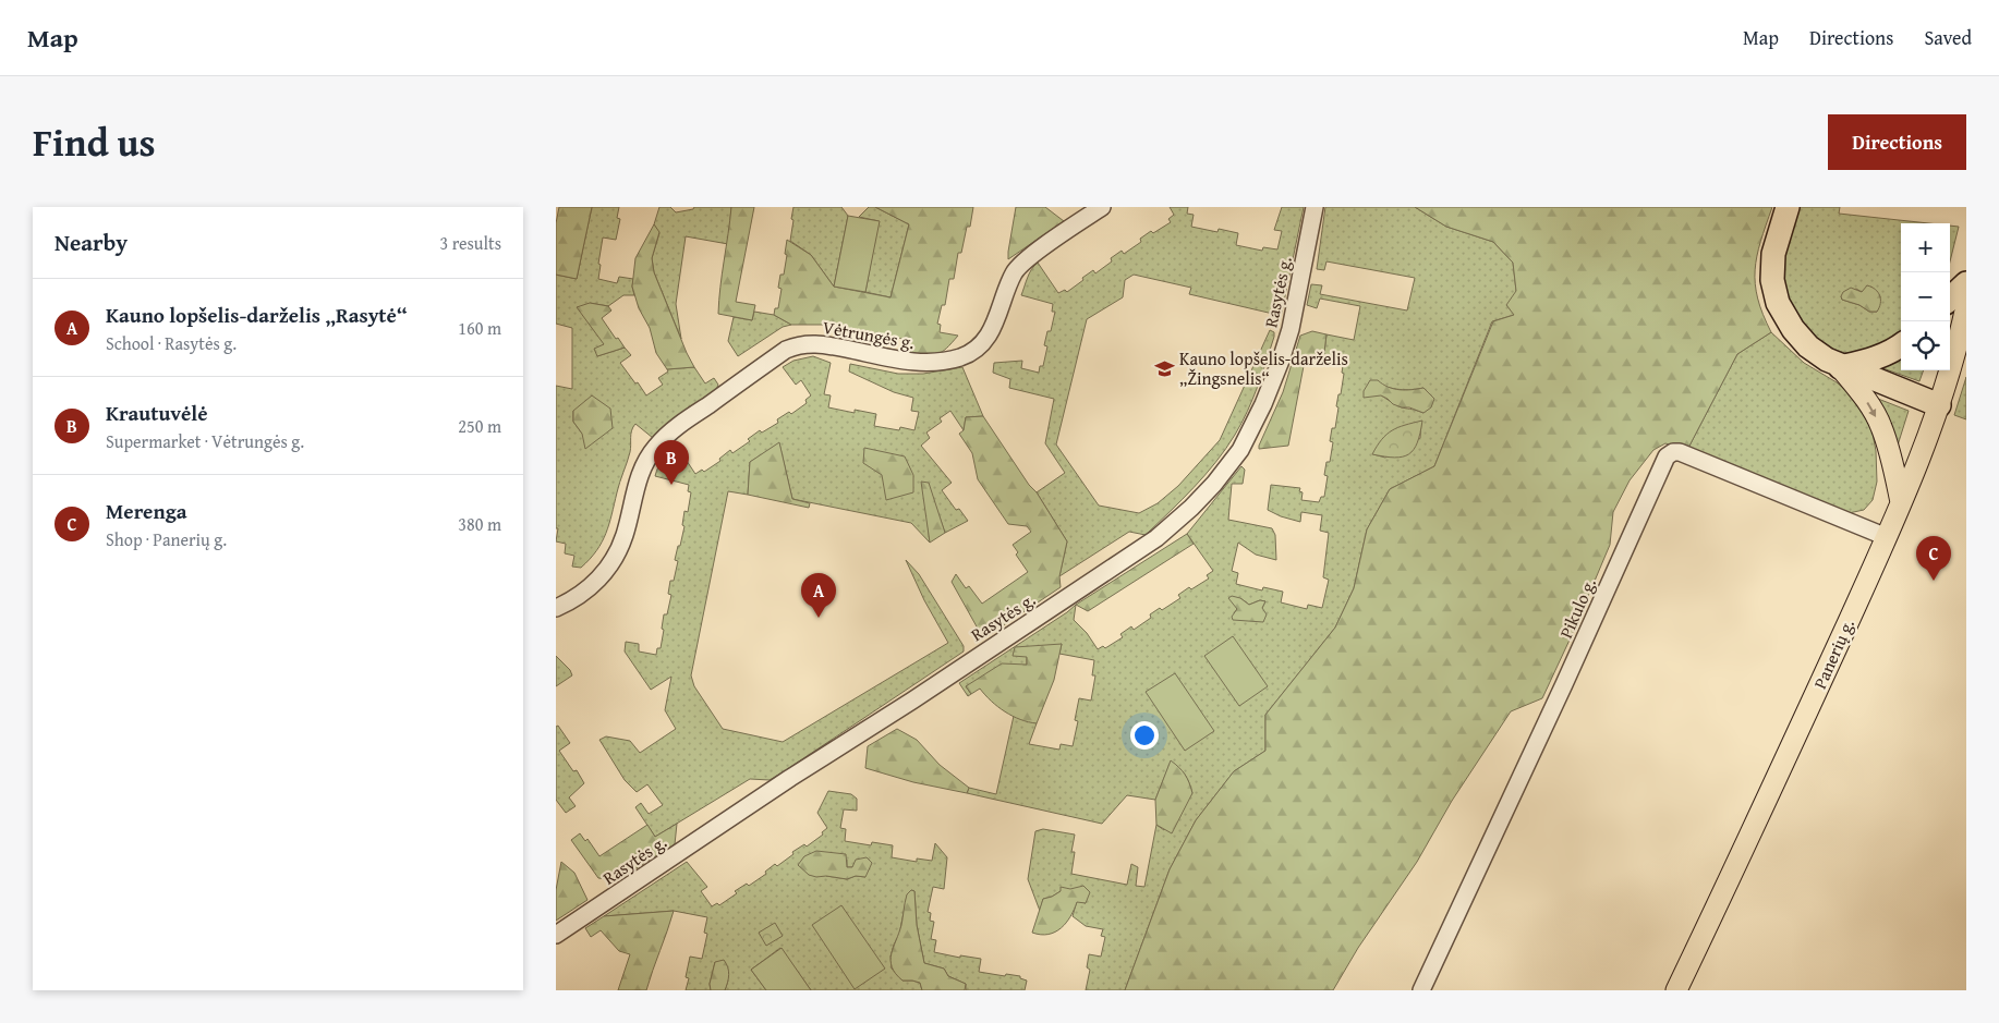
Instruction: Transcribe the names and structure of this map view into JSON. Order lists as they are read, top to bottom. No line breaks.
{"streets":{"main road":["Panerių g."],"street":["Rasytės g.","Vėtrungės g.","Pikulo g."]},"crossings":[["Pikulo g.","Panerių g."]],"places":{"school or university":["Kauno lopšelis-darželis „Žingsnelis“"]},"page":{"header":"Map","nav":["Map","Directions","Saved"],"title":"Find us","buttons":"Directions","heading":["Nearby","3 results"],"map_buttons":["+","−"],"list":[{"mark":"A","name":"Kauno lopšelis-darželis „Rasytė“","note":"School · Rasytės g.","value":"160 m"},{"mark":"B","name":"Krautuvėlė","note":"Supermarket · Vėtrungės g.","value":"250 m"},{"mark":"C","name":"Merenga","note":"Shop · Panerių g.","value":"380 m"}],"pins":["B","C","A"]}}
